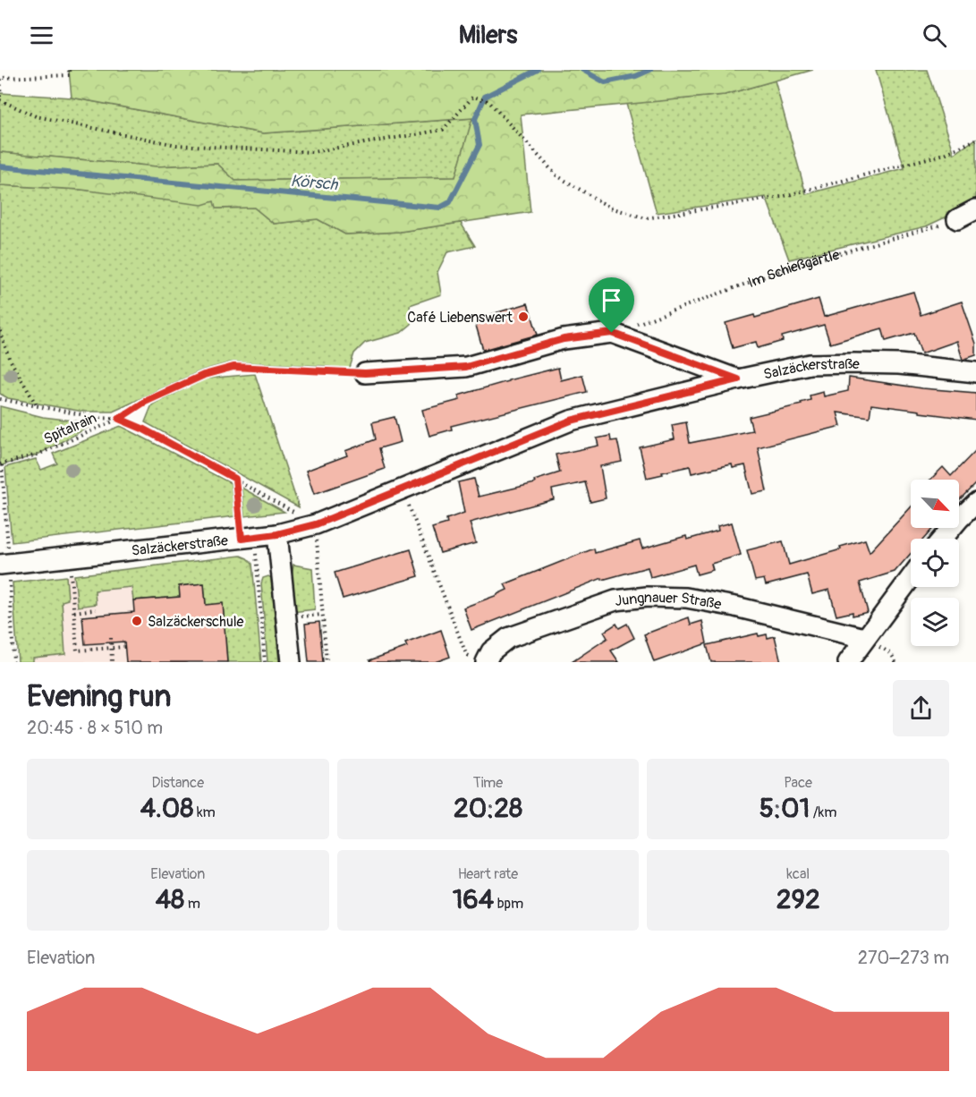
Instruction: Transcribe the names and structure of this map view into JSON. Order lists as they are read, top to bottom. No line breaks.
{"streets":{"street":["Salzäckerstraße","Jungnauer Straße"],"path":["Im Schießgärtle","Spitalrain"]},"crossings":[["Salzäckerstraße","Spitalrain"]],"water":["Körsch"],"places":["Café Liebenswert","Salzäckerschule"],"north":"bottom right","page":{"header":"Milers","heading":["Evening run","20:45 · 8 × 510 m"],"stats":[["Distance","4.08 km"],["Time","20:28"],["Pace","5:01 /km"],["Elevation","48 m"],["Heart rate","164 bpm"],["kcal","292"]],"chart":["Elevation","270–273 m"]}}
